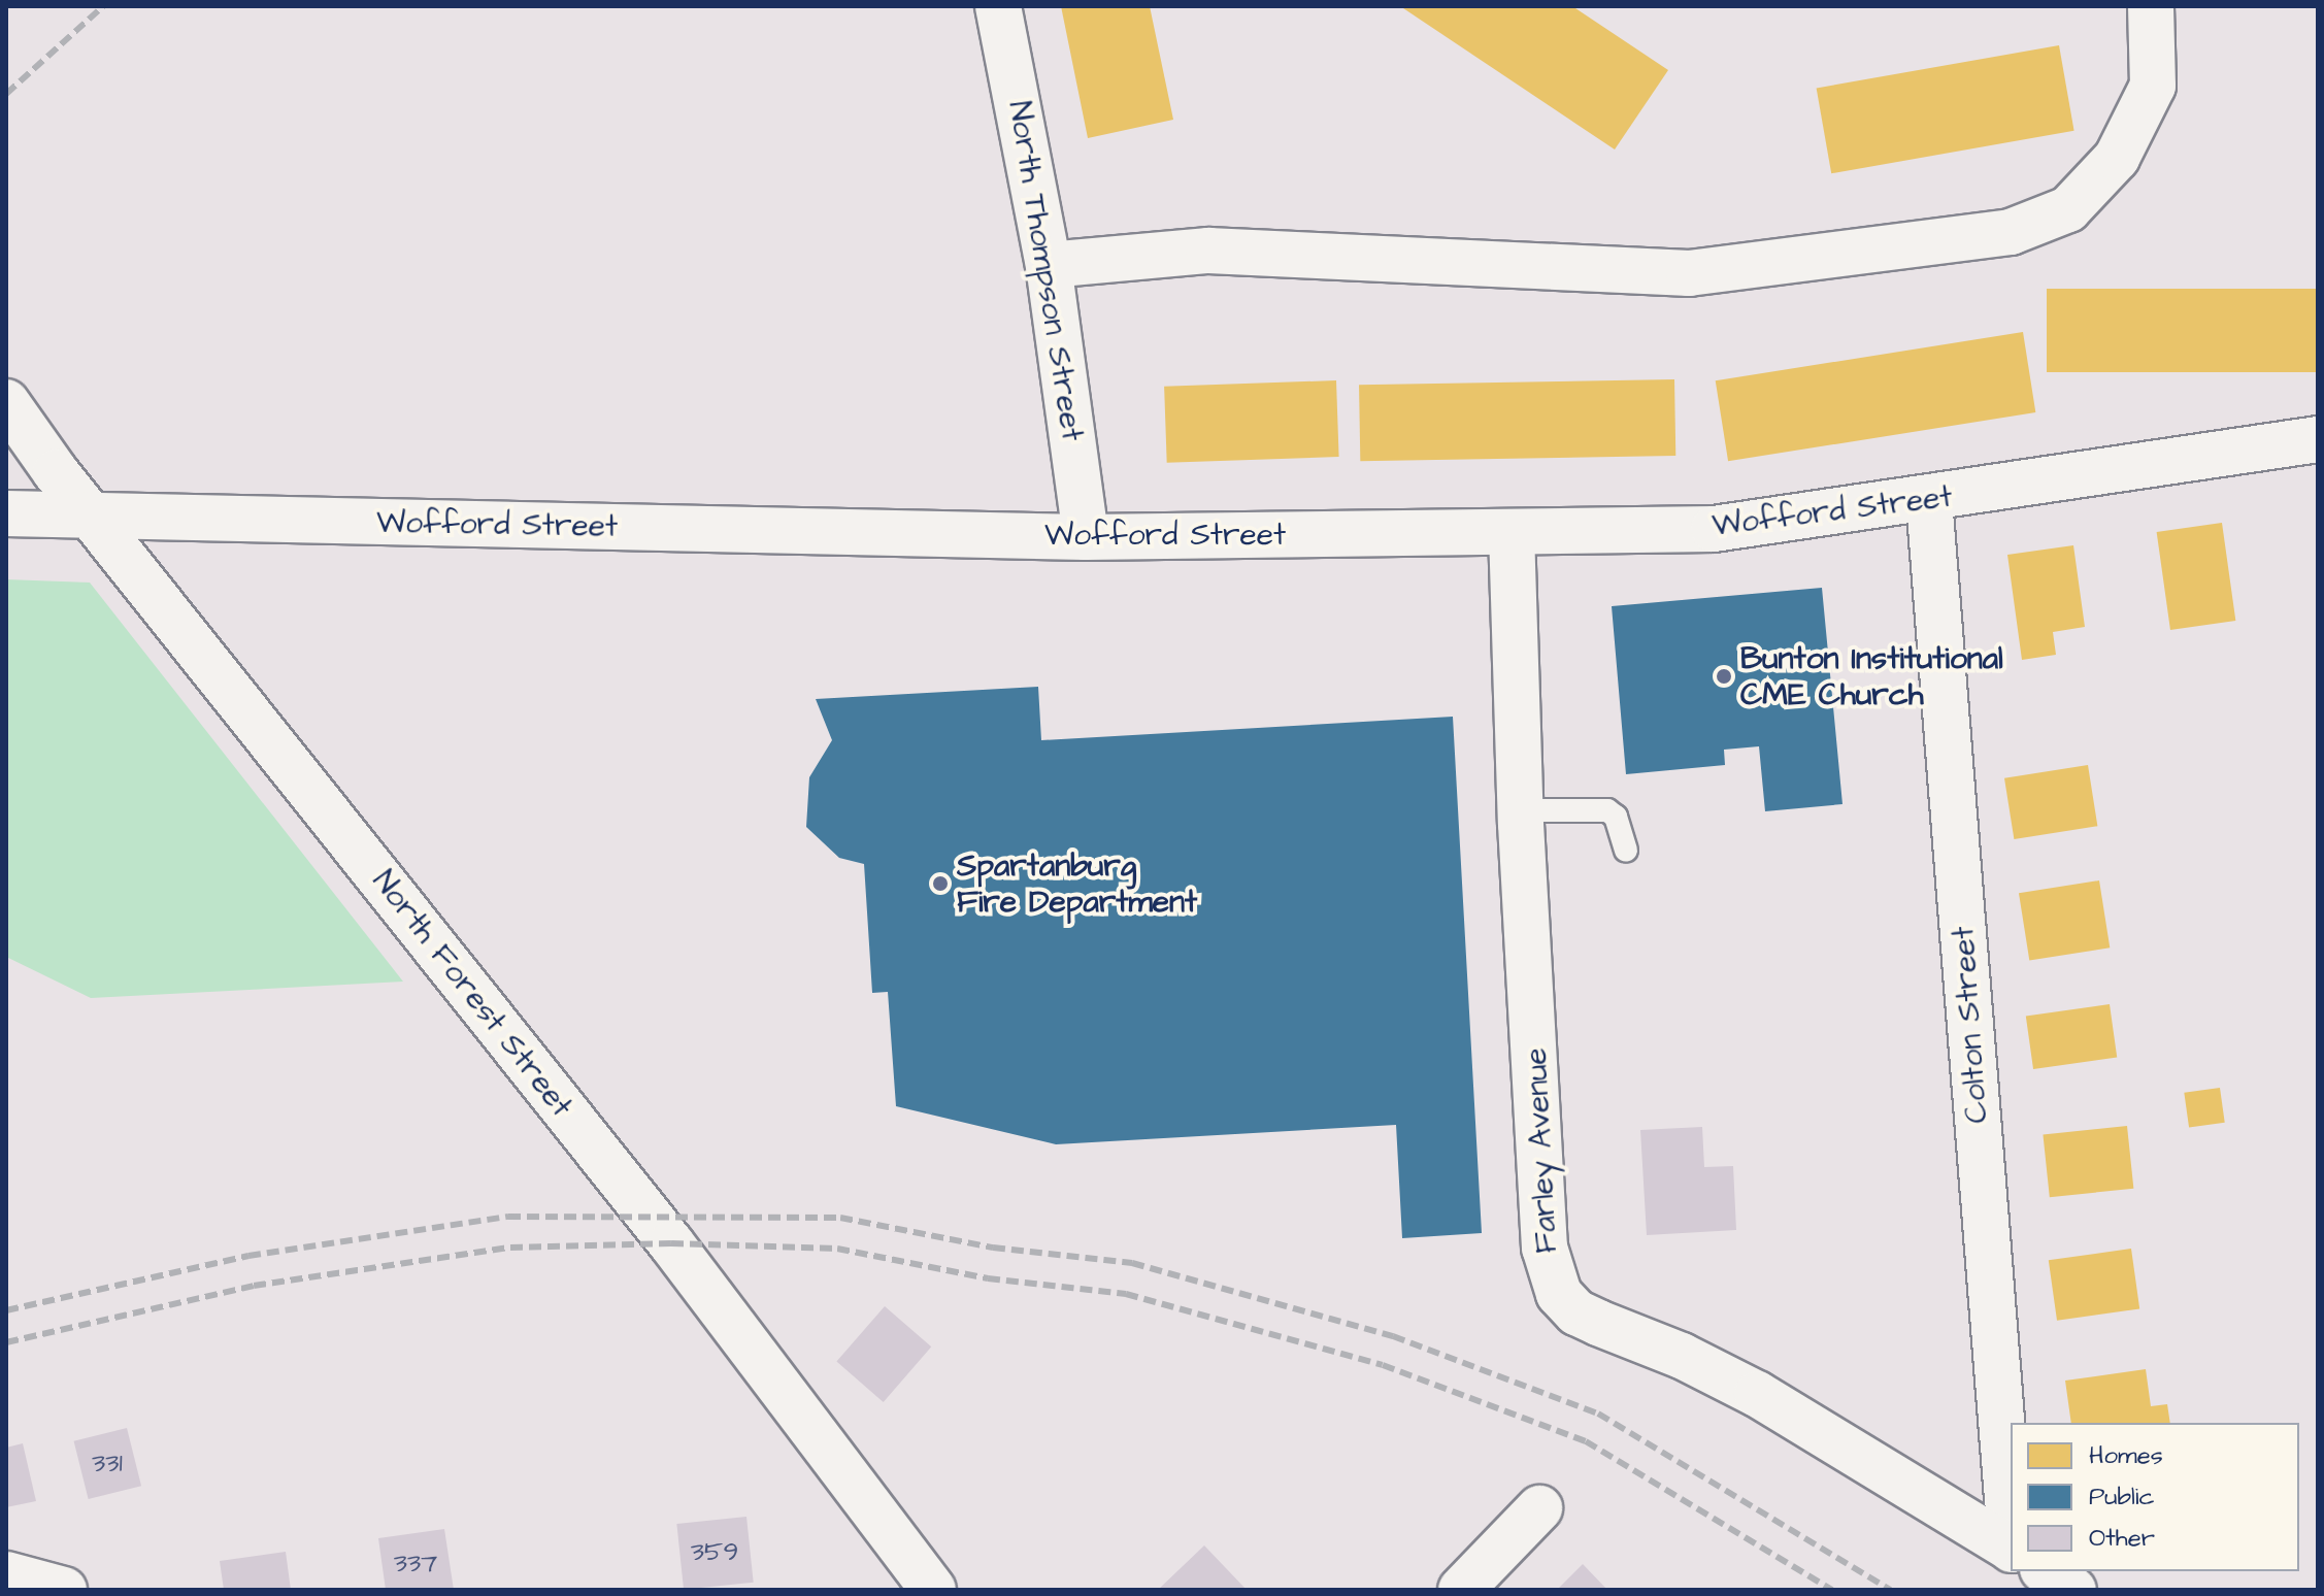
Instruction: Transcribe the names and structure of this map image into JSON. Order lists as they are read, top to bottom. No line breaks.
{"streets":{"street":["North Thompson Street","Wofford Street","North Forest Street","Colton Street","Farley Avenue"]},"crossings":[["North Thompson Street","Wofford Street"],["Wofford Street","North Forest Street"],["Wofford Street","Colton Street"],["Wofford Street","Farley Avenue"]],"places":["Bunton Institutional CME Church","Spartanburg Fire Department"],"house_numbers":["331","359","337"],"legend":["Homes","Public","Other"]}
